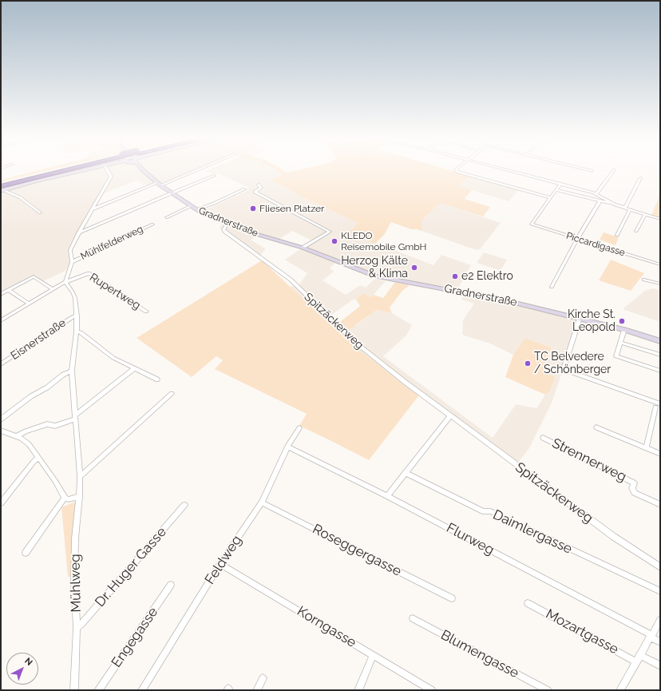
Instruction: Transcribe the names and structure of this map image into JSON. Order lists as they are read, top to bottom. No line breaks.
{"streets":{"main road":["Gradnerstraße"],"street":["Mühlfelderweg","Piccardigasse","Rupertweg","Spitzäckerweg","Eisnerstraße","Strennerweg","Daimlergasse","Flurweg","Roseggergasse","Feldweg","Dr. Huger Gasse","Mühlweg","Korngasse","Mozartgasse","Engegasse","Blumengasse"]},"crossings":[["Gradnerstraße","Spitzäckerweg"],["Mühlfelderweg","Rupertweg"],["Mühlfelderweg","Mühlweg"],["Rupertweg","Mühlweg"],["Eisnerstraße","Mühlweg"],["Flurweg","Feldweg"],["Roseggergasse","Feldweg"],["Feldweg","Korngasse"],["Dr. Huger Gasse","Mühlweg"]],"places":["Fliesen Platzer","KLEDO Reisemobile GmbH","Herzog Kälte & Klima","e2 Elektro","Kirche St. Leopold","TC Belvedere / Schönberger"],"north":"top right"}
